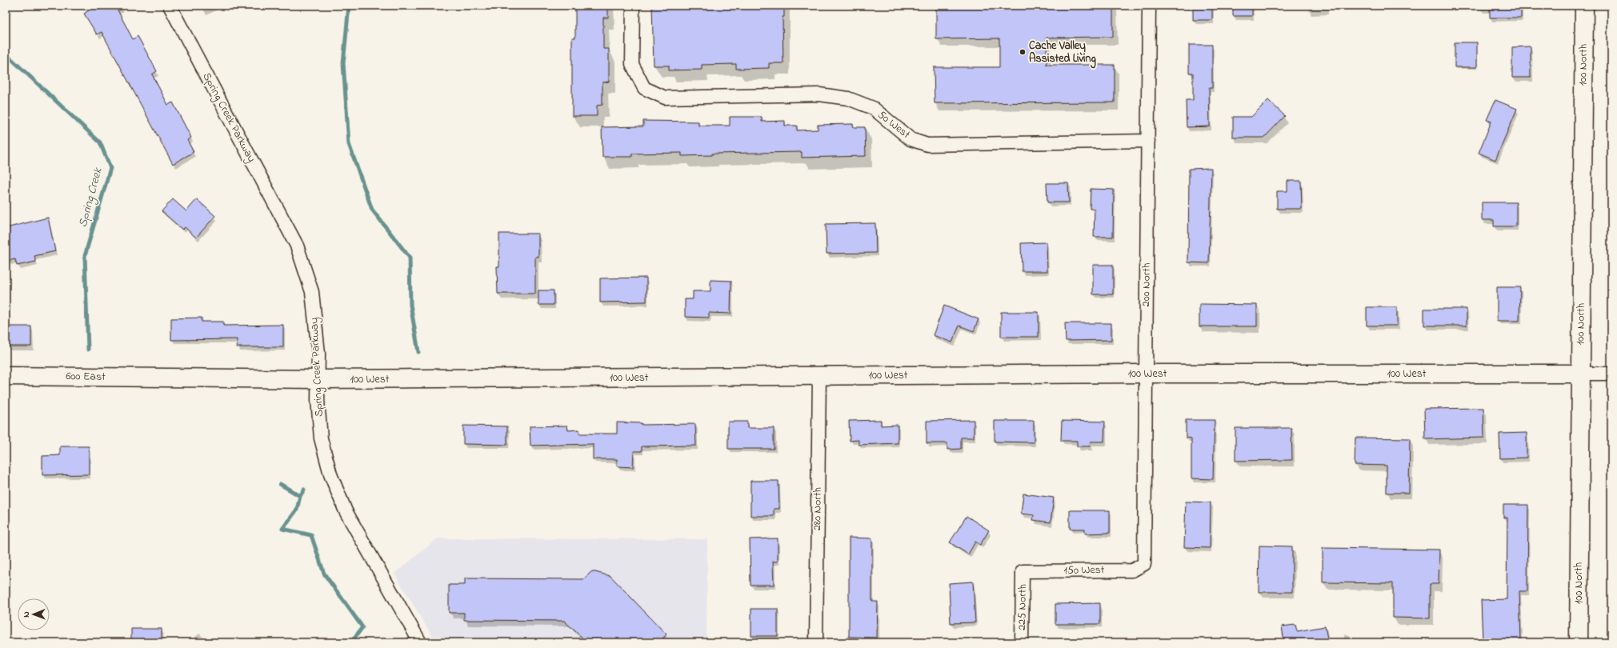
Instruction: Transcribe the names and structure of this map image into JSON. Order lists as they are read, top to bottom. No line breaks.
{"streets":{"street":["100 North","Spring Creek Parkway","50 West","200 North","100 West","600 East","280 North","150 West","225 North"]},"crossings":[["100 North","100 West"],["Spring Creek Parkway","100 West"],["50 West","200 North"],["200 North","100 West"],["200 North","150 West"],["100 West","600 East"],["100 West","280 North"],["150 West","225 North"]],"water":["Spring Creek"],"places":["Cache Valley Assisted Living"],"north":"left"}
